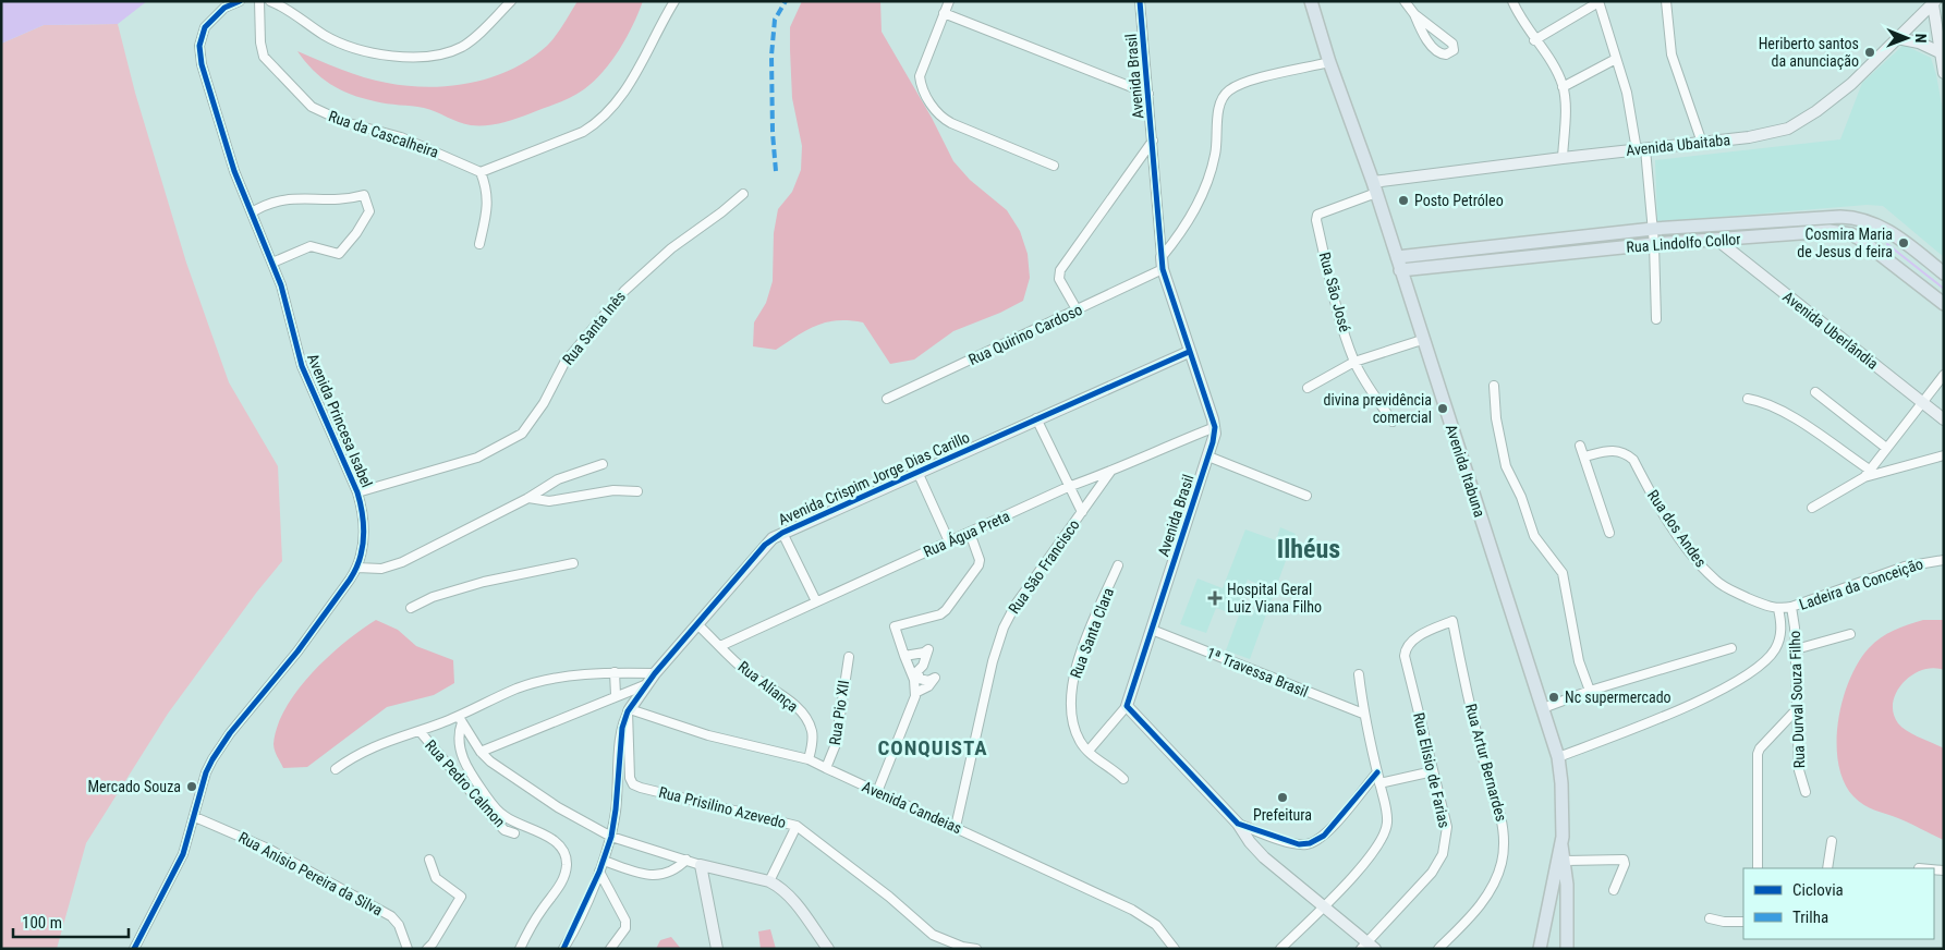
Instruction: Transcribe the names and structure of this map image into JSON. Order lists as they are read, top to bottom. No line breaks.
{"streets":{"main road":["Rua Lindolfo Collor","Avenida Itabuna"],"street":["Avenida Brasil","Rua da Cascalheira","Avenida Ubaitaba","Rua São José","Rua Santa Inês","Avenida Uberlândia","Rua Quirino Cardoso","Avenida Princesa Isabel","Avenida Crispim Jorge Dias Carillo","Rua dos Andes","Rua Água Preta","Rua São Francisco","Ladeira da Conceição","Rua Santa Clara","1ª Travessa Brasil","Rua Aliança","Rua Durval Souza Filho","Rua Pio XII","Rua Artur Bernardes","Rua Elisio de Farias","Rua Pedro Calmon","Rua Prisilino Azevedo","Avenida Candeias","Rua Anisio Pereira da Silva"]},"crossings":[["Avenida Brasil","Rua Quirino Cardoso"],["Avenida Brasil","Avenida Crispim Jorge Dias Carillo"],["Avenida Brasil","Rua Água Preta"],["Avenida Brasil","1ª Travessa Brasil"],["Avenida Ubaitaba","Rua São José"],["Avenida Ubaitaba","Avenida Itabuna"],["Rua Lindolfo Collor","Avenida Uberlândia"],["Rua Lindolfo Collor","Avenida Itabuna"],["Rua São José","Avenida Itabuna"],["Rua Santa Inês","Avenida Princesa Isabel"],["Avenida Princesa Isabel","Rua Anisio Pereira da Silva"],["Avenida Crispim Jorge Dias Carillo","Rua Aliança"],["Avenida Crispim Jorge Dias Carillo","Rua Prisilino Azevedo"],["Avenida Crispim Jorge Dias Carillo","Avenida Candeias"],["Rua dos Andes","Ladeira da Conceição"],["Rua Água Preta","Rua São Francisco"],["Rua Água Preta","Rua Aliança"],["Rua São Francisco","Avenida Candeias"],["Ladeira da Conceição","Rua Durval Souza Filho"],["Rua Aliança","Avenida Candeias"],["Rua Pio XII","Avenida Candeias"],["Rua Artur Bernardes","Rua Elisio de Farias"],["Rua Prisilino Azevedo","Avenida Candeias"]],"districts":["Ilhéus","CONQUISTA"],"places":{"other":["Heriberto santos da anunciação","Posto Petróleo","Cosmira Maria de Jesus d feira","divina previdência comercial","Nc supermercado","Mercado Souza","Prefeitura"],"health":["Hospital Geral Luiz Viana Filho"]},"legend":["Ciclovia","Trilha"],"scale_bar":"100 m","north":"right"}
